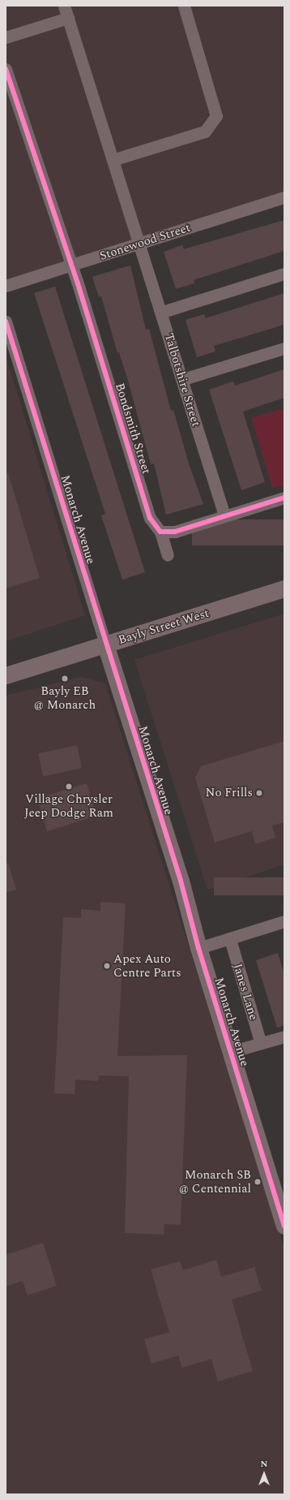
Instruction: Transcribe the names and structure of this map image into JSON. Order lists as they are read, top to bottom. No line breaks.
{"streets":{"street":["Stonewood Street","Talbotshire Street","Bondsmith Street","Monarch Avenue","Bayly Street West","Janes Lane"]},"crossings":[["Stonewood Street","Talbotshire Street"],["Stonewood Street","Bondsmith Street"],["Monarch Avenue","Bayly Street West"]],"places":["Bayly EB @ Monarch","Village Chrysler Jeep Dodge Ram","No Frills","Apex Auto Centre Parts","Monarch SB @ Centennial"],"north":"top"}
